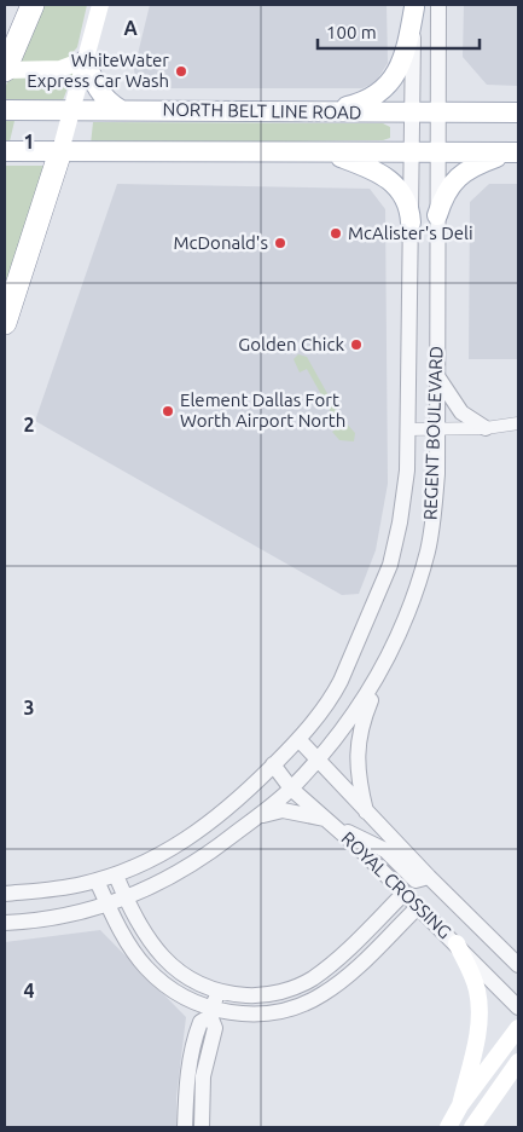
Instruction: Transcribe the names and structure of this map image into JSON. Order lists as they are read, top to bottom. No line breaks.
{"streets":{"main road":["NORTH BELT LINE ROAD"],"street":["REGENT BOULEVARD","ROYAL CROSSING"]},"crossings":[["NORTH BELT LINE ROAD","REGENT BOULEVARD"],["REGENT BOULEVARD","ROYAL CROSSING"]],"places":["WhiteWater Express Car Wash","McAlister's Deli","McDonald's","Golden Chick","Element Dallas Fort Worth Airport North"],"scale_bar":"100 m","grid":{"columns":["A"],"rows":["1","2","3","4"]}}
